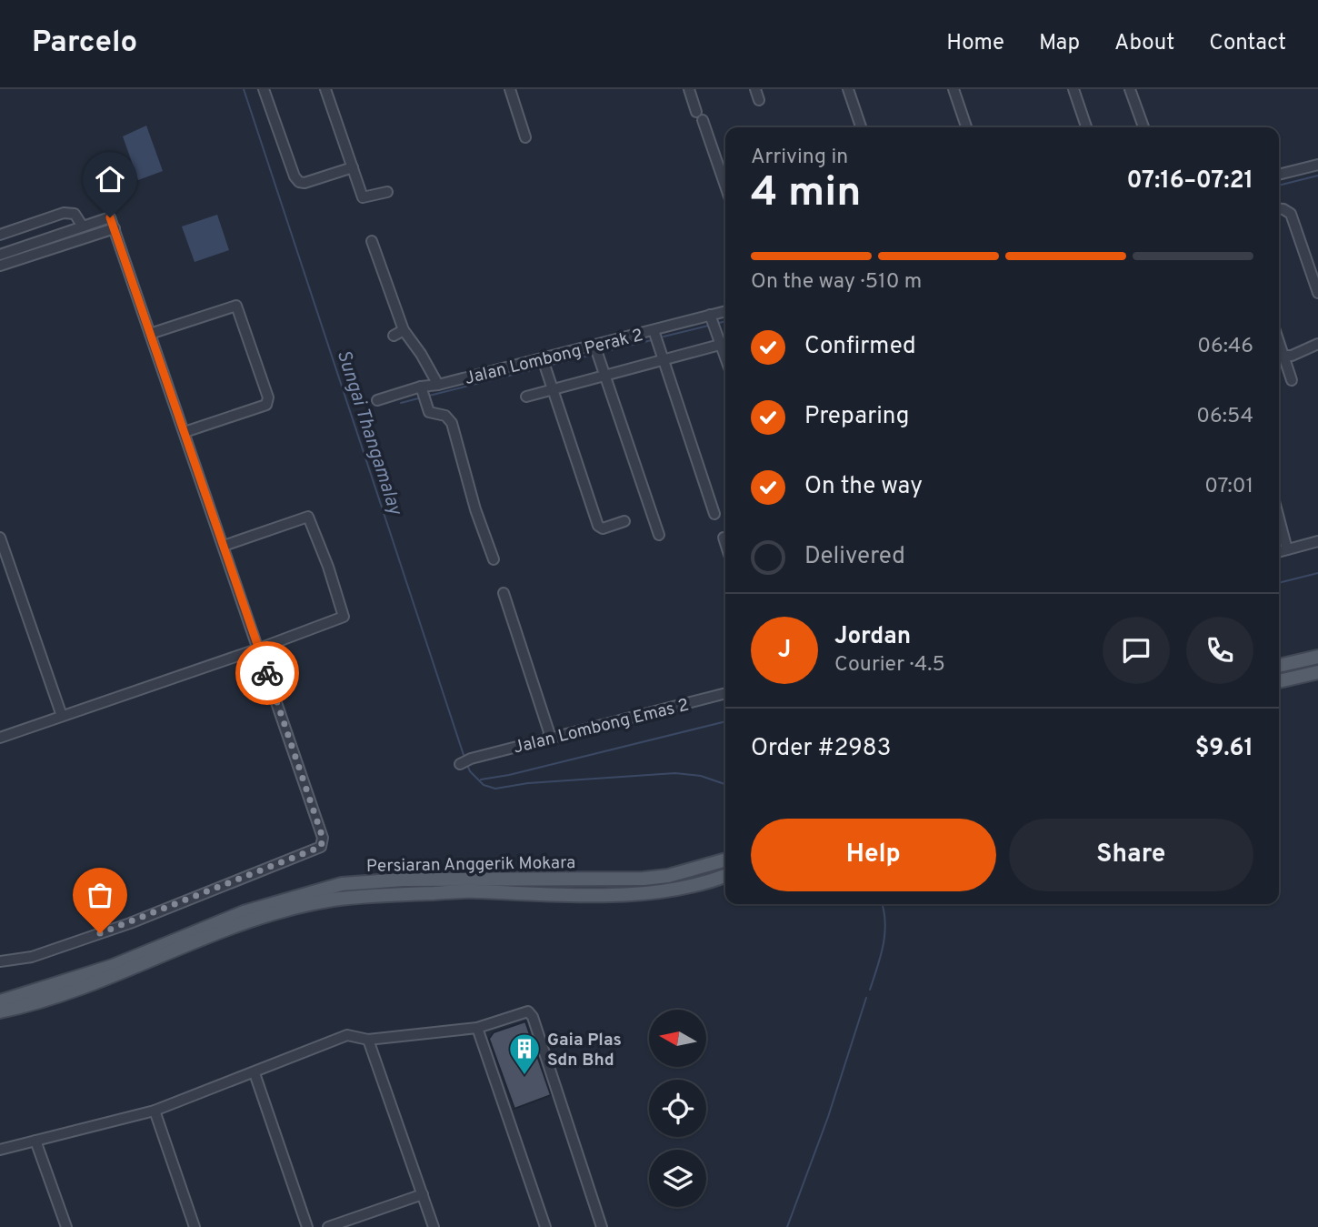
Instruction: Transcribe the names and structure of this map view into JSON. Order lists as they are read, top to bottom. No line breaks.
{"streets":{"main road":["Persiaran Anggerik Mokara"],"street":["Jalan Lombong Perak 2","Jalan Lombong Emas 2"]},"water":["Sungai Thangamalay"],"places":{"building":["Gaia Plas Sdn Bhd"]},"north":"left","page":{"header":"Parcelo","nav":["Home","Map","About","Contact"],"heading":["4 min","Arriving in","07:16–07:21"],"panel":["Jordan","Courier · 4.5","Order #2983","$9.61"],"bar":"On the way · 510 m","list":[["Confirmed","06:46"],["Preparing","06:54"],["On the way","07:01"],"Delivered"],"round":"J","buttons":["Help","Share"]}}
